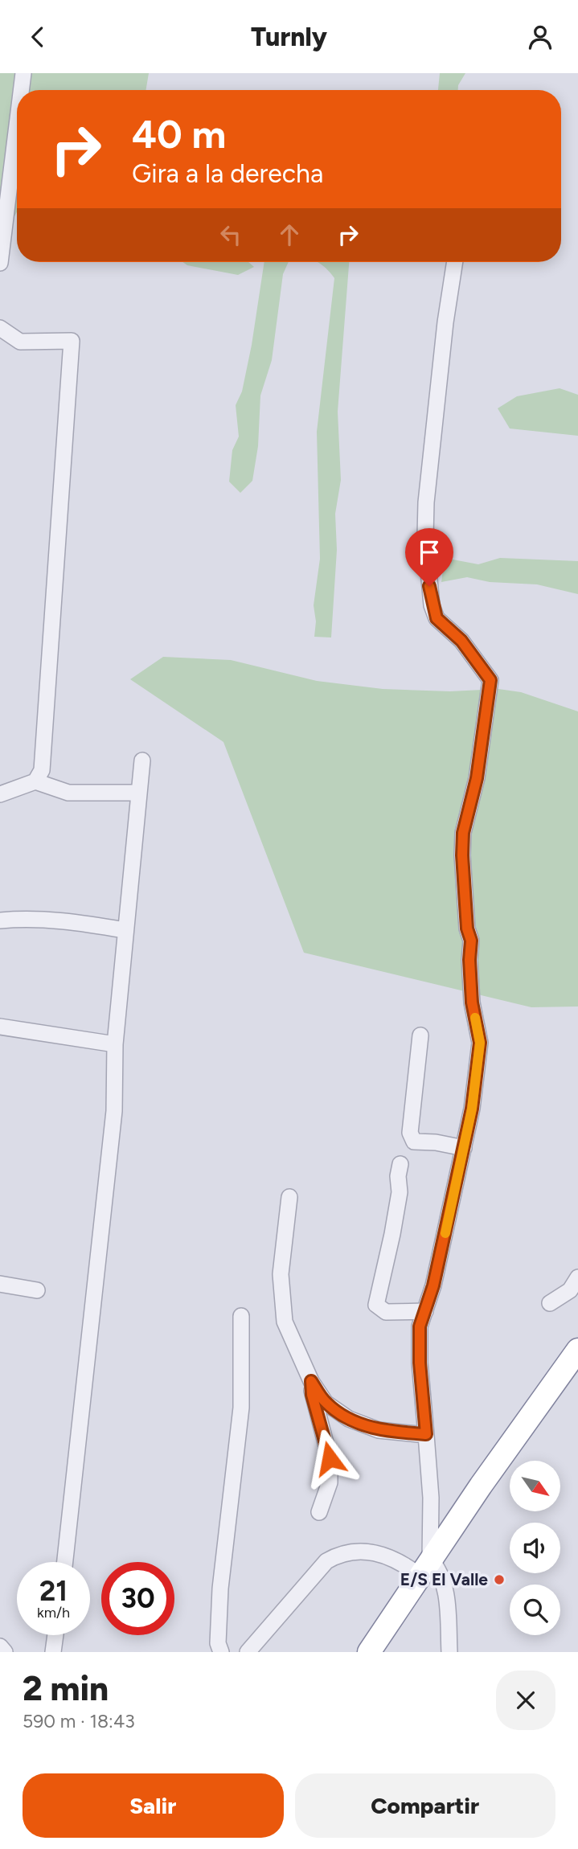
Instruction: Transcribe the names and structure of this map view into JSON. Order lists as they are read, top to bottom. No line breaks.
{"places":["E/S El Valle"],"north":"bottom right","page":{"header":"Turnly","turn":["40 m","Gira a la derecha"],"speed":"21 km/h","limit":"30","heading":["2 min","590 m · 18:43"],"buttons":["Salir","Compartir"]}}
